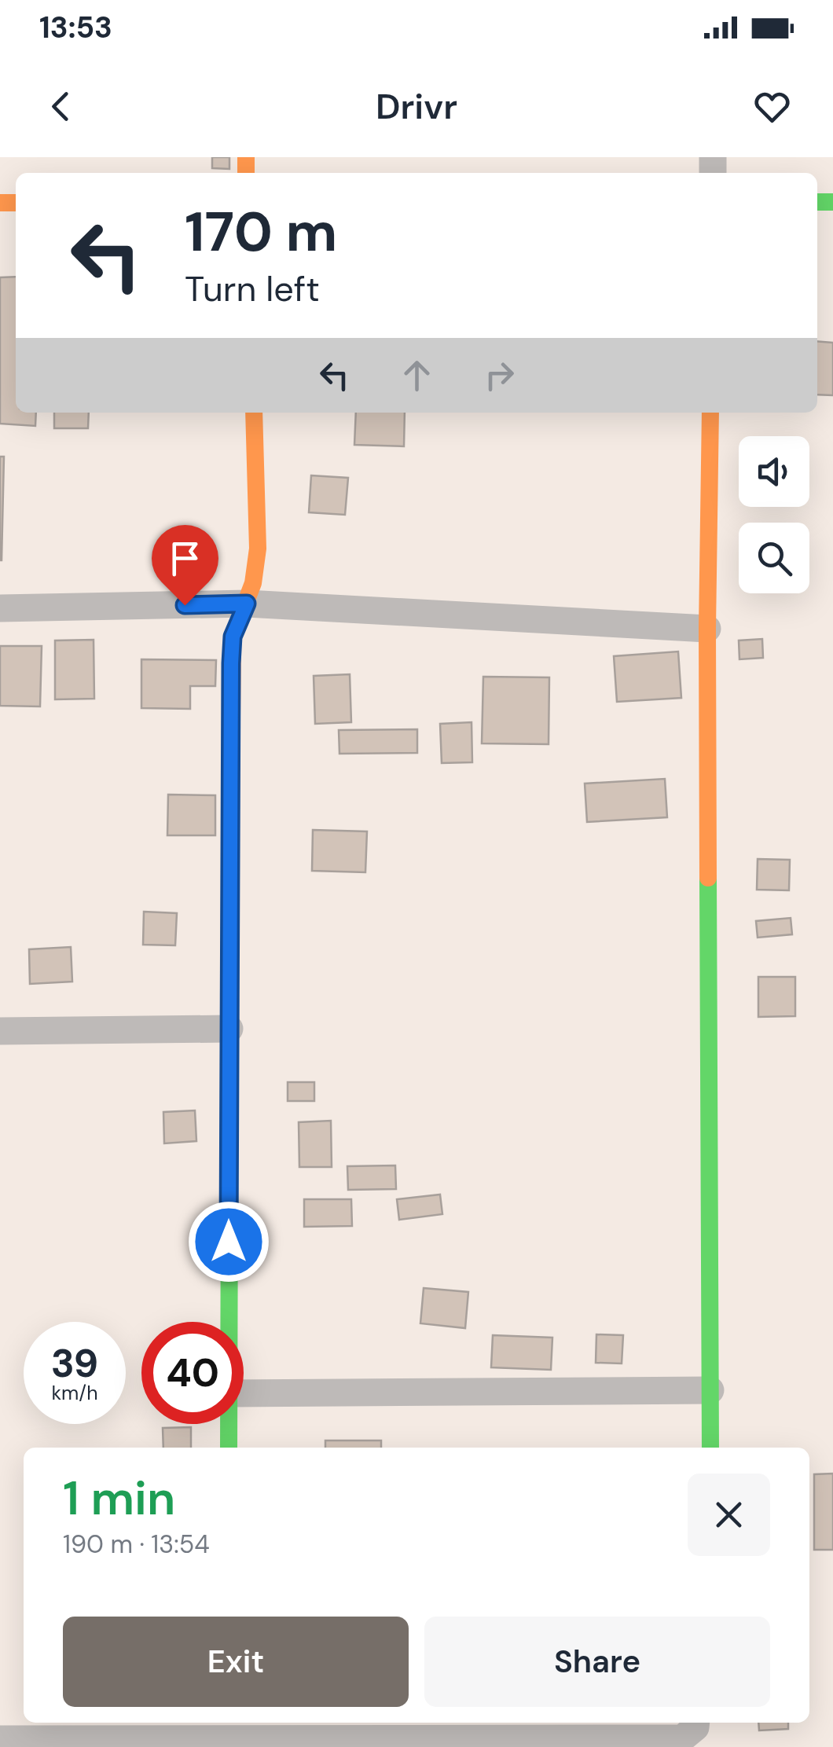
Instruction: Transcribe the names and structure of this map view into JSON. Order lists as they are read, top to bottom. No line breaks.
{"page":{"status":"13:53","header":"Drivr","turn":["170 m","Turn left"],"speed":"39 km/h","limit":"40","heading":["1 min","190 m · 13:54"],"buttons":["Exit","Share"]}}
